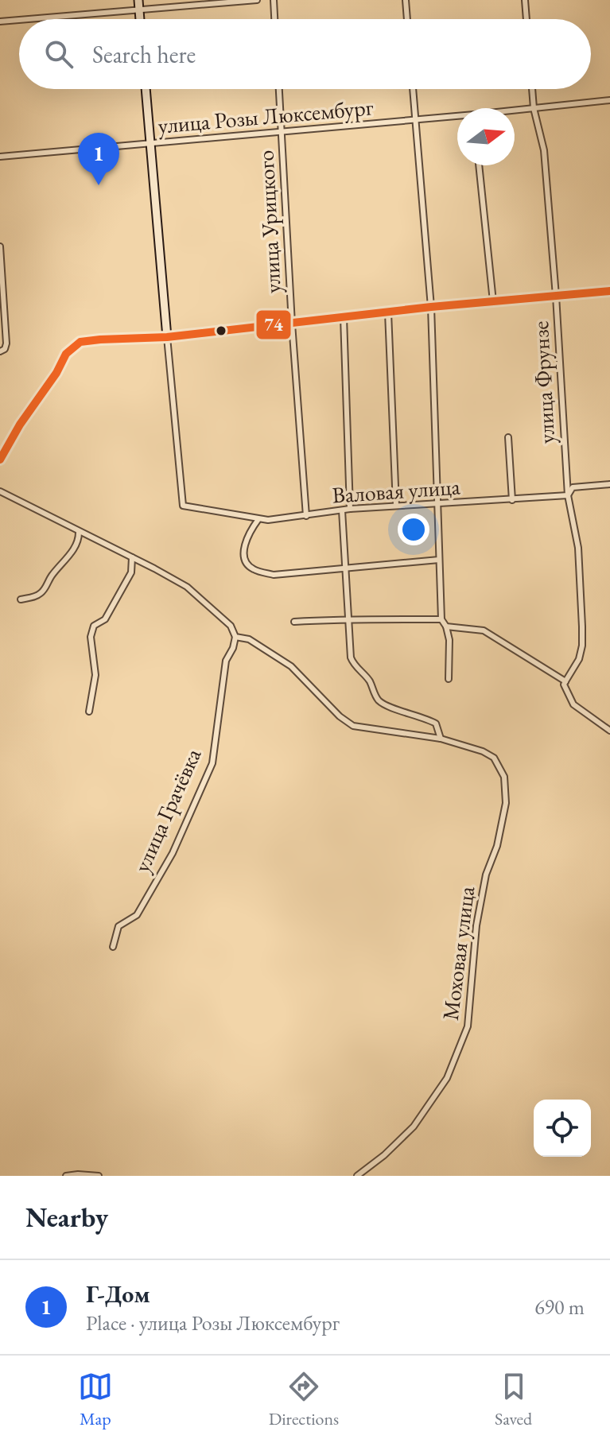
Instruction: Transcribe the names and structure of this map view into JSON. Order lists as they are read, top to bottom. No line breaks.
{"streets":{"street":["улица Розы Люксембург","улица Урицкого","улица Фрунзе","Валовая улица","улица Грачёвка","Моховая улица"]},"crossings":[["улица Розы Люксембург","улица Урицкого"],["улица Розы Люксембург","улица Фрунзе"],["улица Урицкого","Валовая улица"],["улица Фрунзе","Валовая улица"],["улица Грачёвка","Моховая улица"]],"lines":["transit line 74"],"north":"right","page":{"search":"Search here","pins":"1","heading":"Nearby","list":[{"mark":"1","name":"Г-Дом","note":"Place · улица Розы Люксембург","value":"690 m"}],"nav":["Map","Directions","Saved"]}}
